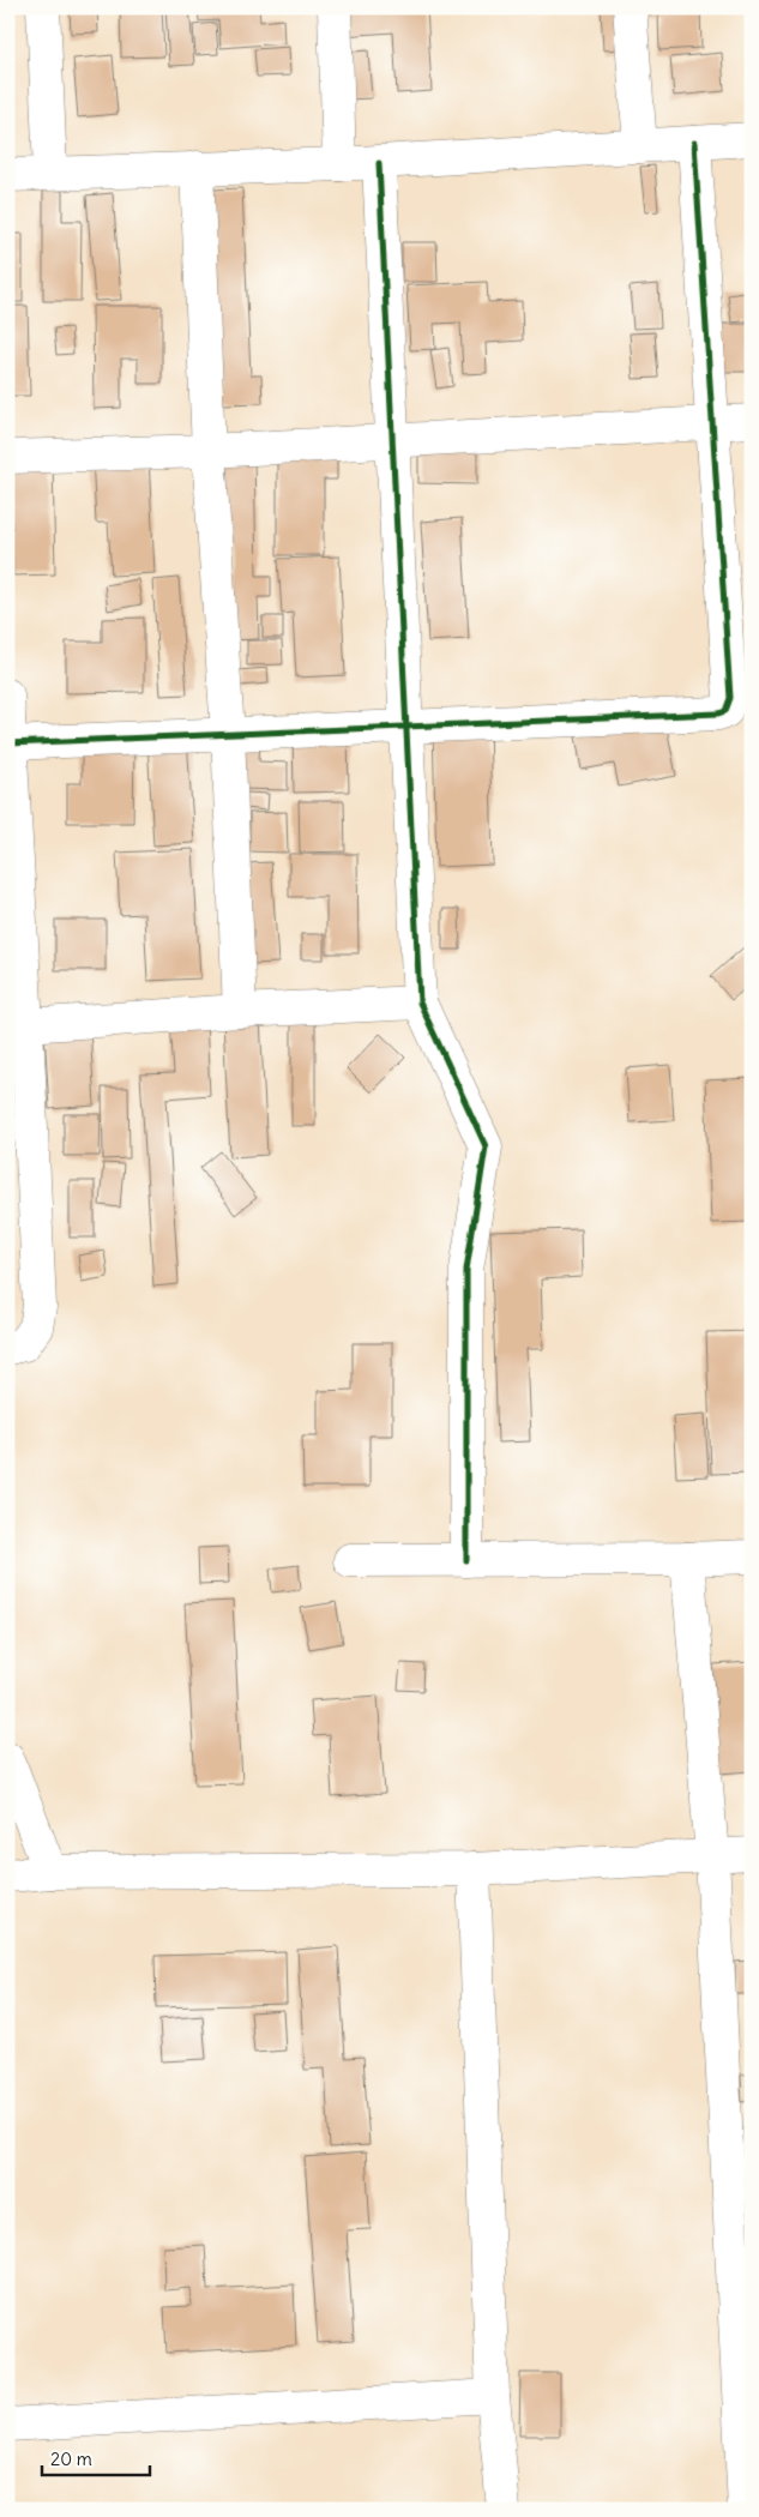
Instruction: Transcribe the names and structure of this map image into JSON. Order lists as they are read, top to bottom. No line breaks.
{"scale_bar":"20 m"}
